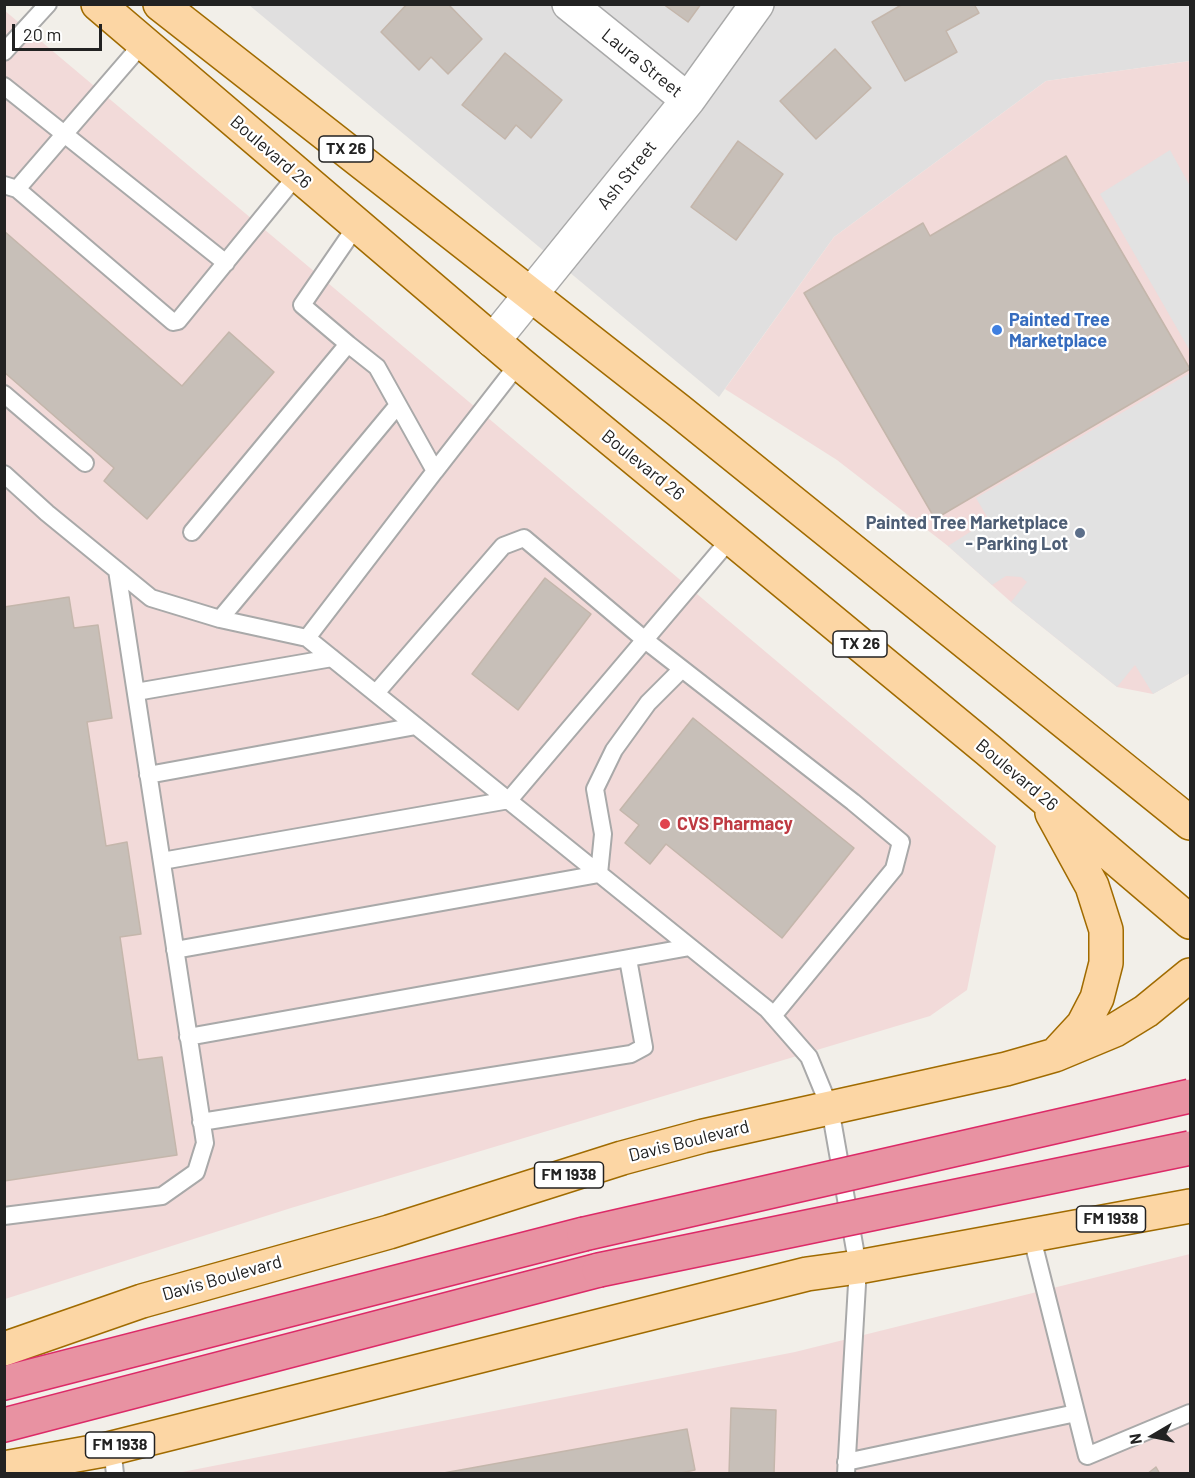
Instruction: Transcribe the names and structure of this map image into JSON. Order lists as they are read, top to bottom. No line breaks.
{"streets":{"main road":["TX 26","Boulevard 26","Davis Boulevard","FM 1938"],"street":["Laura Street","Ash Street"]},"crossings":[["Laura Street","Ash Street"],["TX 26","Ash Street"],["Boulevard 26","Ash Street"]],"places":["Painted Tree Marketplace","Painted Tree Marketplace - Parking Lot","CVS Pharmacy"],"scale_bar":"20 m","north":"left"}
